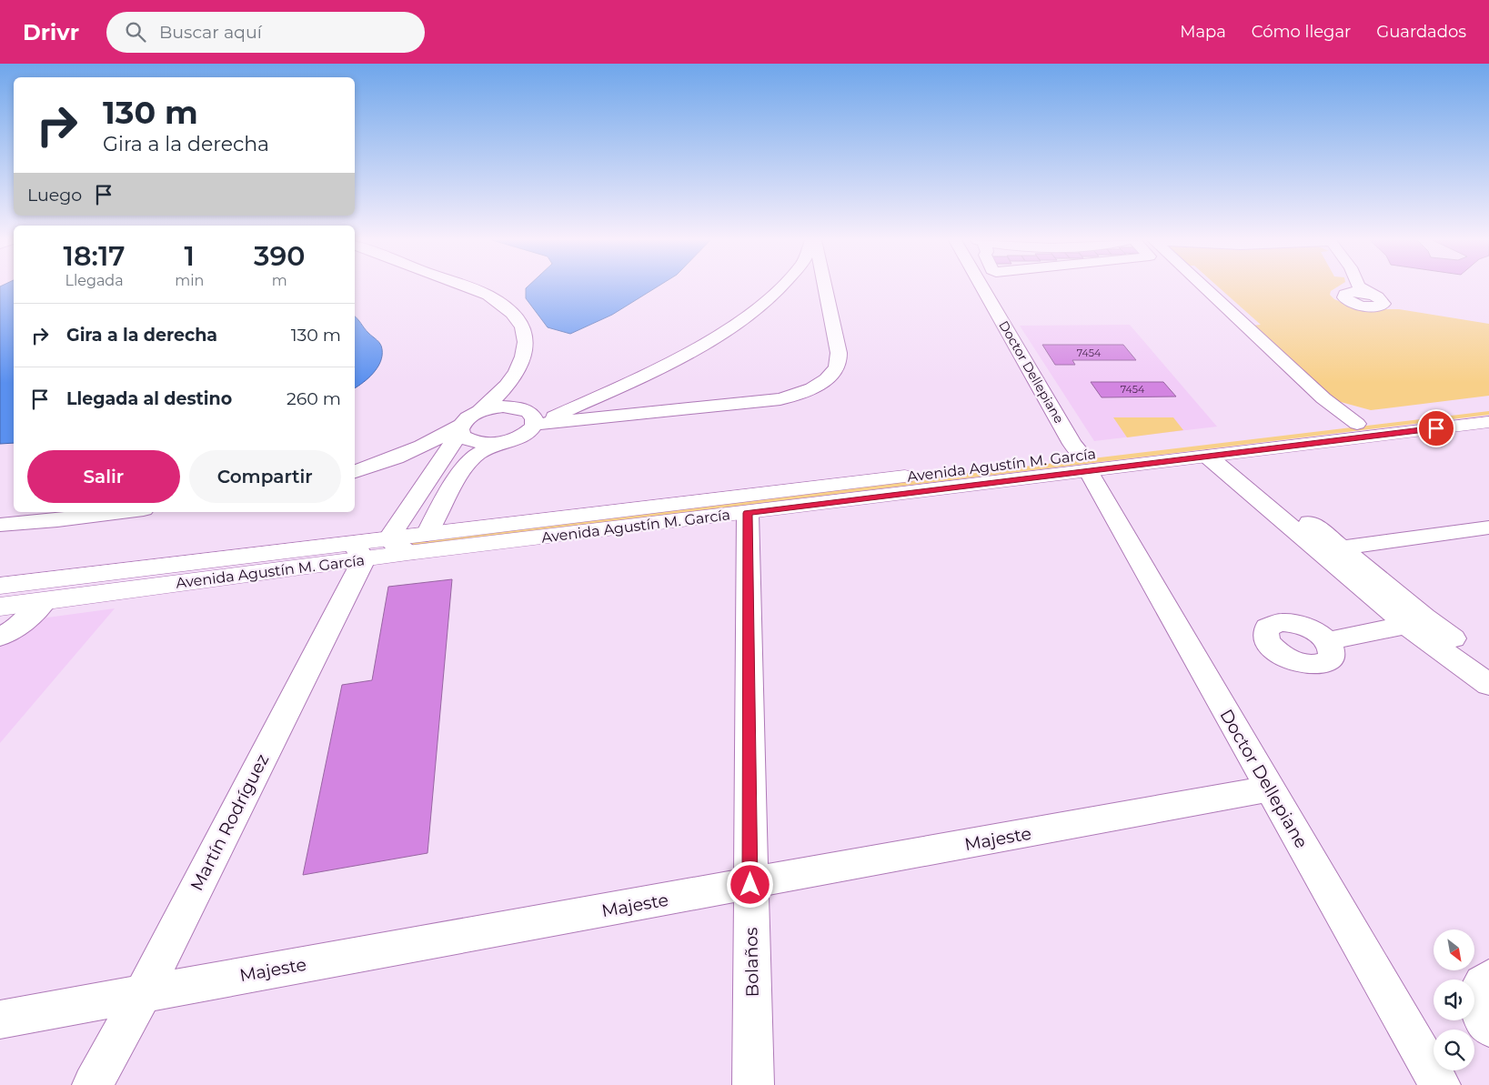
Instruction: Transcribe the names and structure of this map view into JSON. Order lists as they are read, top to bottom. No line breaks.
{"streets":{"main road":["Avenida Agustín M. García"],"street":["Doctor Dellepiane","Martín Rodríguez","Majeste","Bolaños"]},"crossings":[["Doctor Dellepiane","Avenida Agustín M. García"],["Doctor Dellepiane","Majeste"],["Avenida Agustín M. García","Martín Rodríguez"],["Avenida Agustín M. García","Bolaños"],["Martín Rodríguez","Majeste"],["Majeste","Bolaños"]],"house_numbers":["7454","7454"],"north":"bottom right","page":{"header":"Drivr","search":"Buscar aquí","nav":["Mapa","Cómo llegar","Guardados"],"turn":["130 m","Gira a la derecha"],"then":"Luego","eta":["18:17","Llegada","1","min","390","m"],"list":[{"name":"Gira a la derecha","value":"130 m"},{"name":"Llegada al destino","value":"260 m"}],"buttons":["Salir","Compartir"]}}
